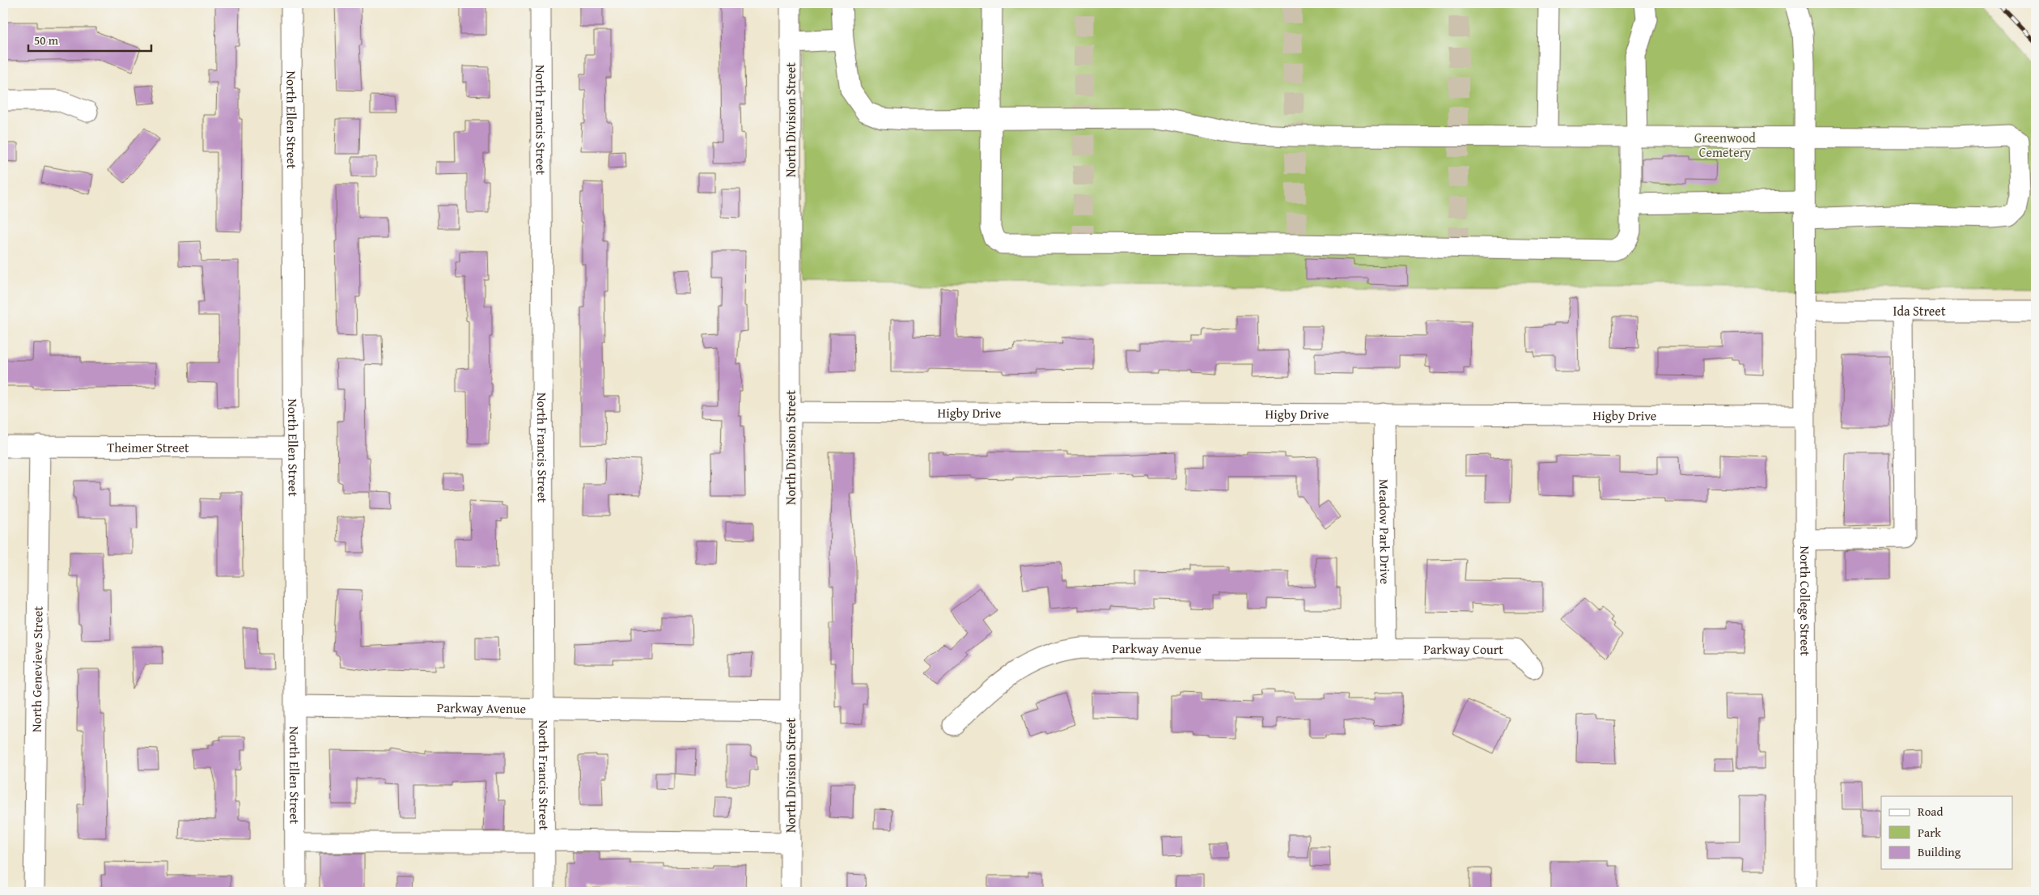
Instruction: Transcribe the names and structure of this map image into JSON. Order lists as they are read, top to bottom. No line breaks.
{"streets":{"street":["North Ellen Street","North Francis Street","North Division Street","Ida Street","Higby Drive","Theimer Street","Meadow Park Drive","North College Street","Parkway Avenue","Parkway Court","North Genevieve Street"]},"crossings":[["North Ellen Street","Theimer Street"],["North Ellen Street","Parkway Avenue"],["North Francis Street","Parkway Avenue"],["North Division Street","Higby Drive"],["North Division Street","Parkway Avenue"],["Ida Street","North College Street"],["Higby Drive","Meadow Park Drive"],["Higby Drive","North College Street"],["Theimer Street","North Genevieve Street"],["Meadow Park Drive","Parkway Avenue"],["Meadow Park Drive","Parkway Court"],["Parkway Avenue","Parkway Court"]],"parks":["Greenwood Cemetery"],"legend":["Road","Park","Building"],"scale_bar":"50 m"}
